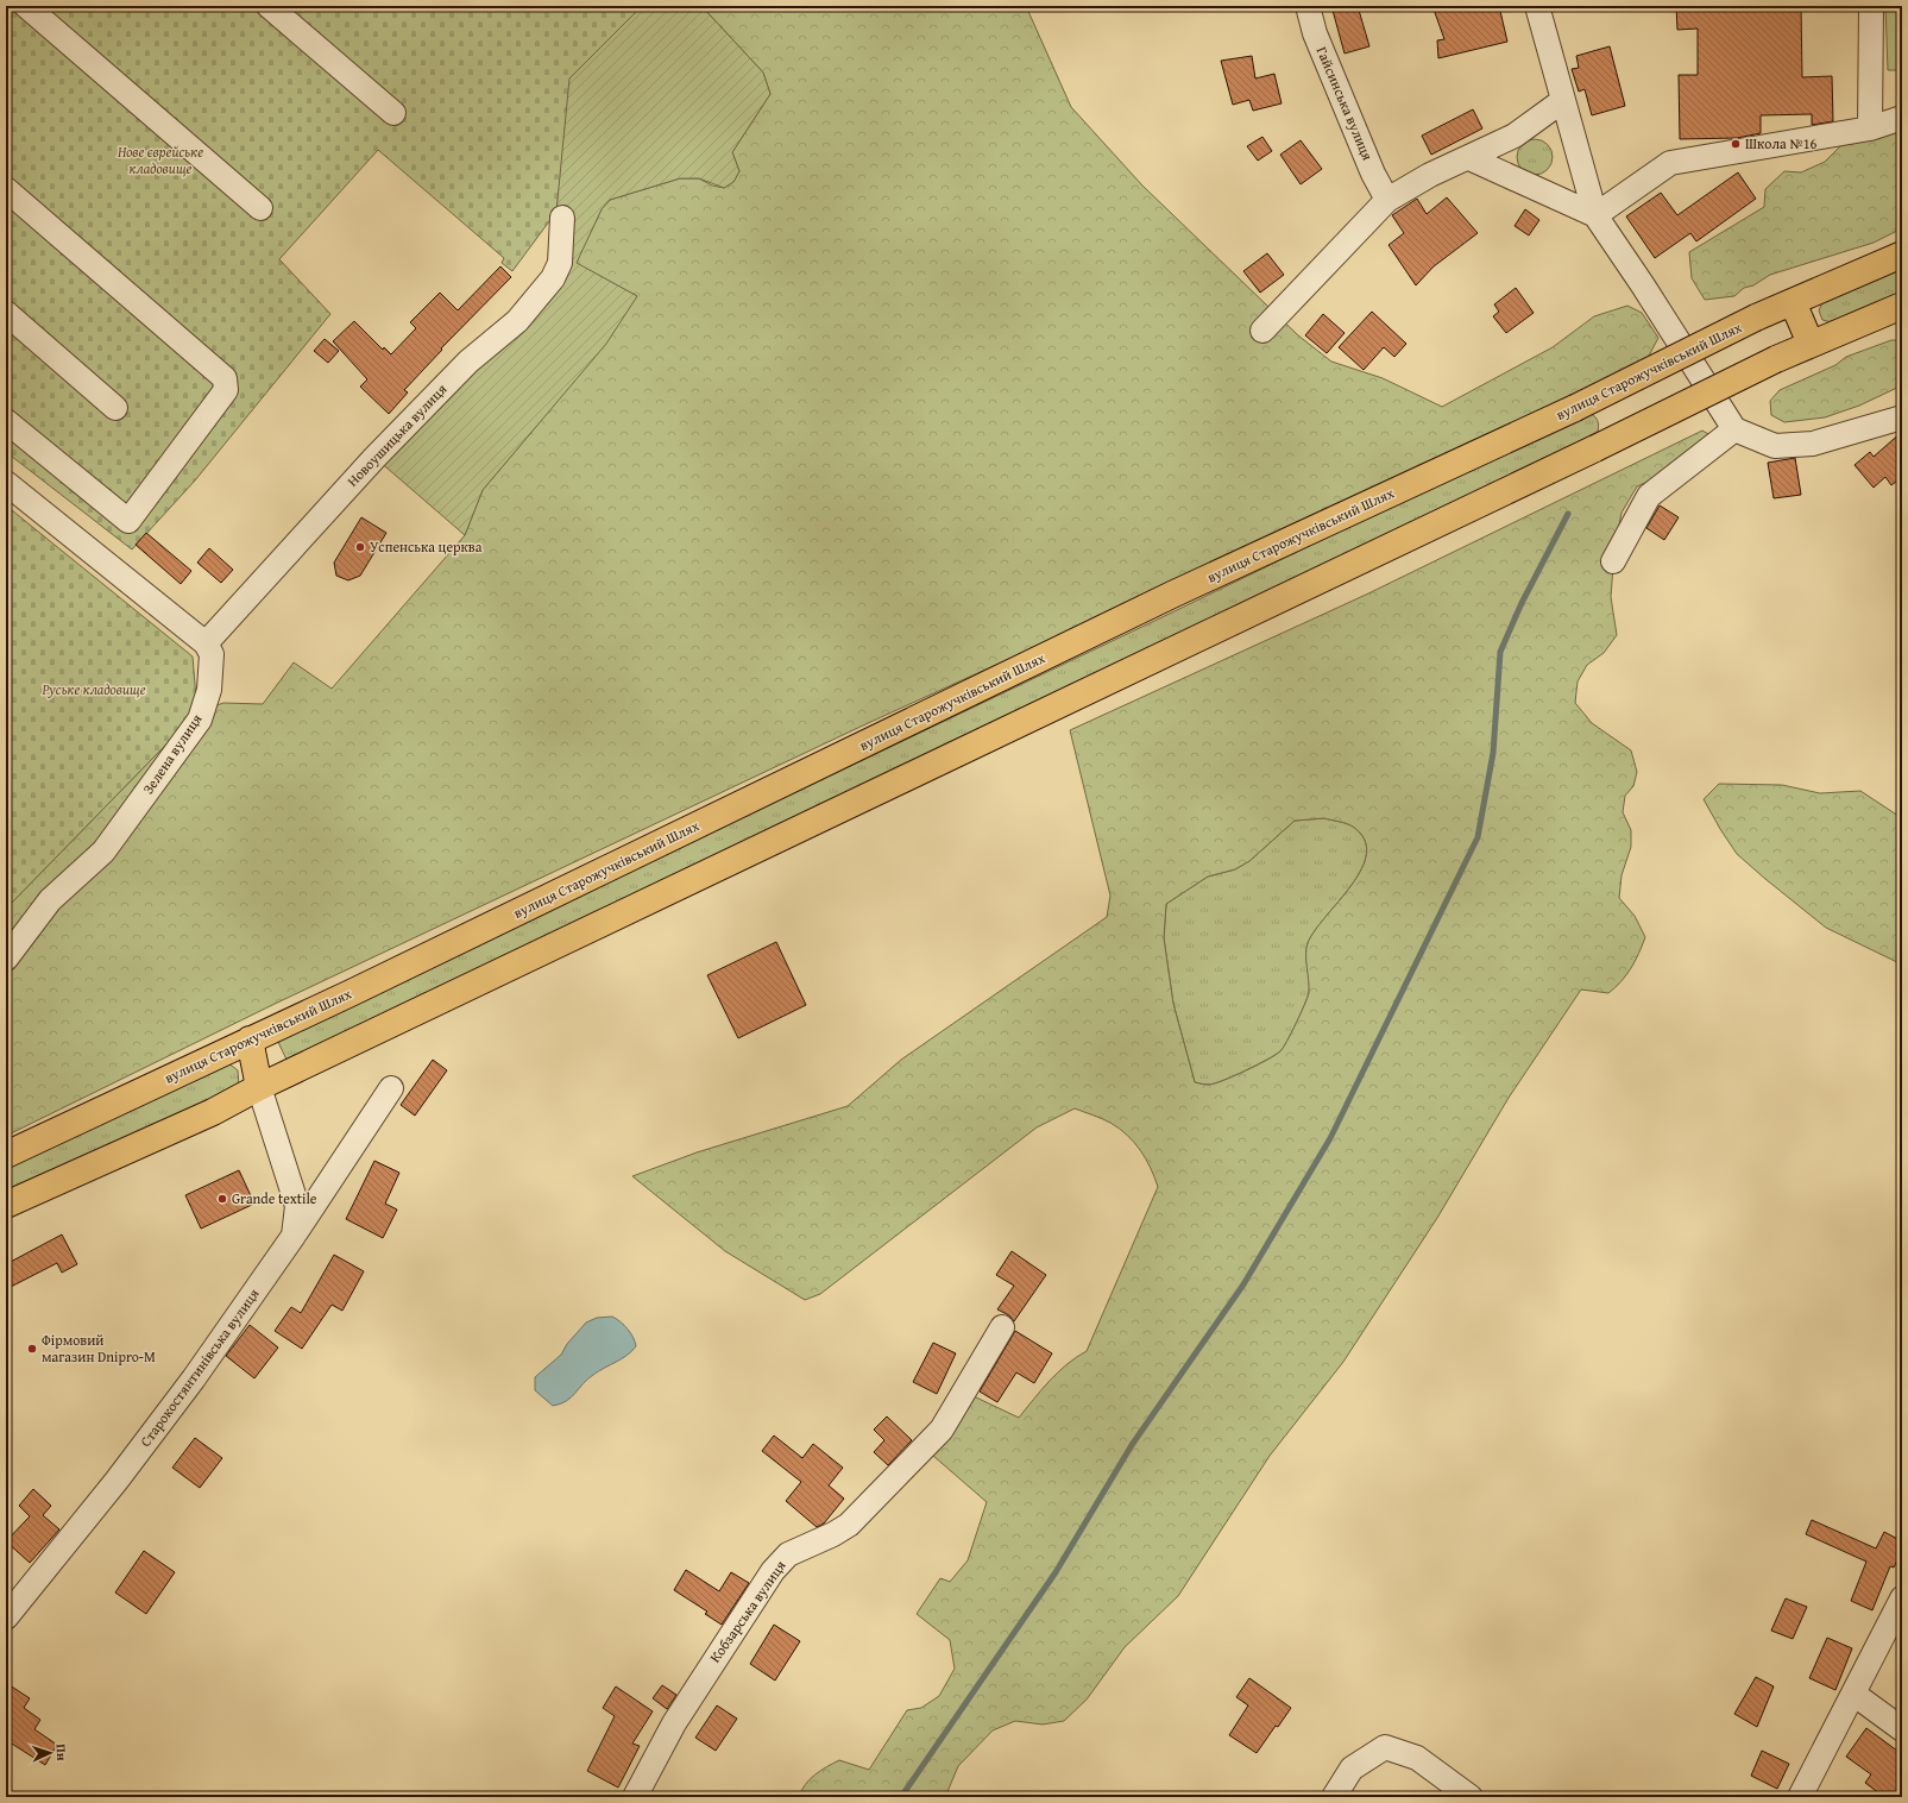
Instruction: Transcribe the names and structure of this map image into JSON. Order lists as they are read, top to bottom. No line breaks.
{"streets":{"main road":["вулиця Старожучківський Шлях"],"street":["Гайсинська вулиця","Новоушицька вулиця","Зелена вулиця","Старокостянтинівська вулиця","Кобзарська вулиця"]},"crossings":[["Новоушицька вулиця","Зелена вулиця"]],"parks":["Нове єврейське кладовище","Руське кладовище"],"places":["Школа №16","Успенська церква","Grande textile","Фірмовий магазин Dnipro-M"],"north":"right"}
